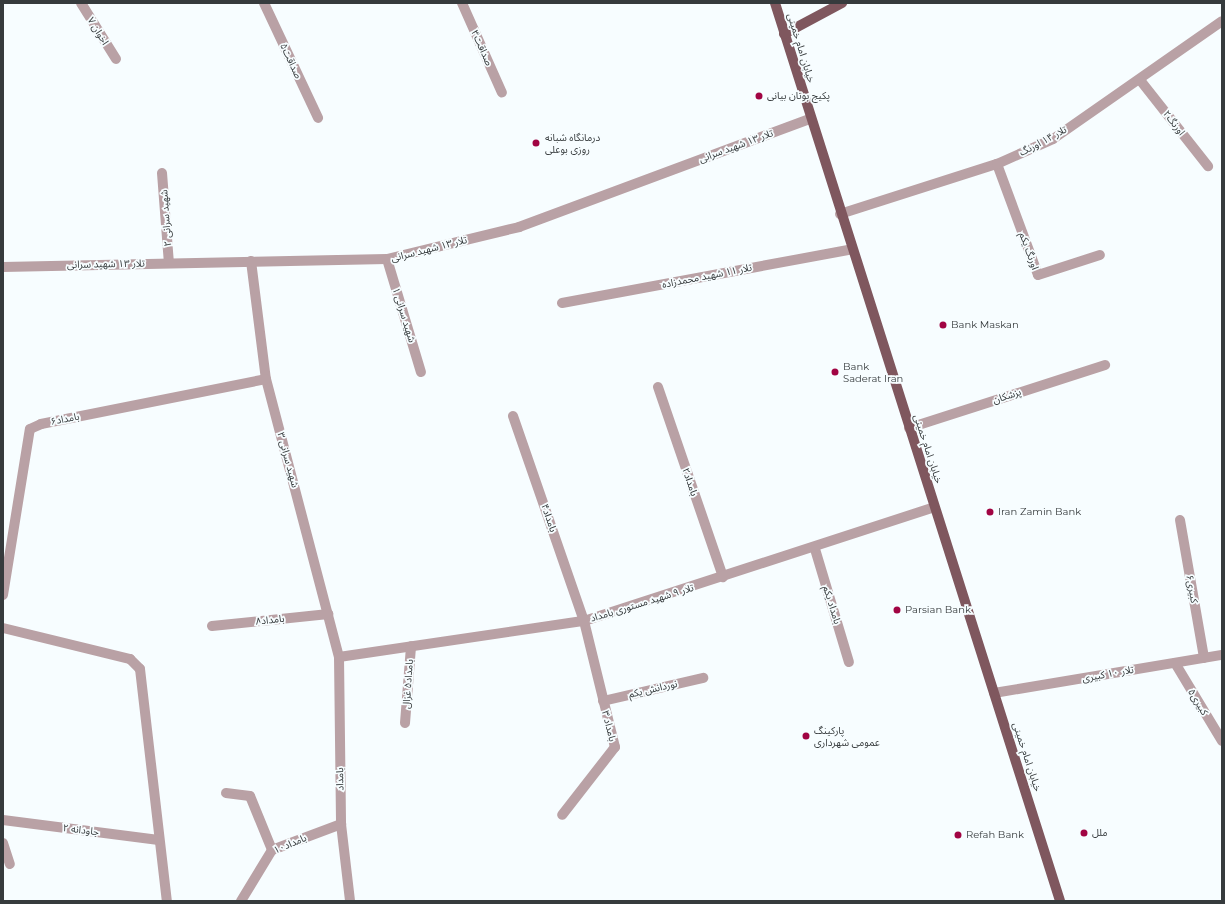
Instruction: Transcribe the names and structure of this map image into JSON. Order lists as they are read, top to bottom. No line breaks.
{"streets":{"main road":["خیابان امام خمینی"],"street":["اخوان ۷","صداقت۳","صداقت۵","اورنگ۲","تلار ۱۴ اورنگ","تلار ۱۳ شهید سرانی","شهید سرانی ۲","اورنگ یکم","تلار ۱۱ شهید محمدزاده","شهید سرانی ۱","پزشکان","بامداد۶","شهید سرانی ۳","بامداد۲","بامداد۴","کبیری۶","تلار ۹ شهید مستوری بامداد","بامداد یکم","بامداد۸","تلار ۱۰ کبیری","بامداد۵ غزال","نوردانش یکم","کبیری۵","بامداد ۳","بامداد","جاودانه ۲","بامداد۱۰"]},"crossings":[["خیابان امام خمینی","تلار ۱۴ اورنگ"],["خیابان امام خمینی","تلار ۱۳ شهید سرانی"],["خیابان امام خمینی","تلار ۱۱ شهید محمدزاده"],["خیابان امام خمینی","پزشکان"],["خیابان امام خمینی","تلار ۹ شهید مستوری بامداد"],["خیابان امام خمینی","تلار ۱۰ کبیری"],["اورنگ۲","تلار ۱۴ اورنگ"],["تلار ۱۴ اورنگ","اورنگ یکم"],["تلار ۱۳ شهید سرانی","شهید سرانی ۲"],["تلار ۱۳ شهید سرانی","شهید سرانی ۱"],["تلار ۱۳ شهید سرانی","شهید سرانی ۳"],["بامداد۶","شهید سرانی ۳"],["شهید سرانی ۳","تلار ۹ شهید مستوری بامداد"],["شهید سرانی ۳","بامداد۸"],["شهید سرانی ۳","بامداد"],["بامداد۲","تلار ۹ شهید مستوری بامداد"],["بامداد۴","تلار ۹ شهید مستوری بامداد"],["بامداد۴","بامداد ۳"],["کبیری۶","تلار ۱۰ کبیری"],["تلار ۹ شهید مستوری بامداد","بامداد یکم"],["تلار ۹ شهید مستوری بامداد","بامداد۵ غزال"],["تلار ۹ شهید مستوری بامداد","بامداد ۳"],["تلار ۹ شهید مستوری بامداد","بامداد"],["تلار ۱۰ کبیری","کبیری۵"],["نوردانش یکم","بامداد ۳"],["بامداد","بامداد۱۰"]],"places":["پکیج بوتان بیانی","درمانگاه شبانه روزی بوعلی","Bank Maskan","Bank Saderat Iran","Iran Zamin Bank","Parsian Bank","پارکینگ عمومی شهرداری","ملل","Refah Bank"]}
